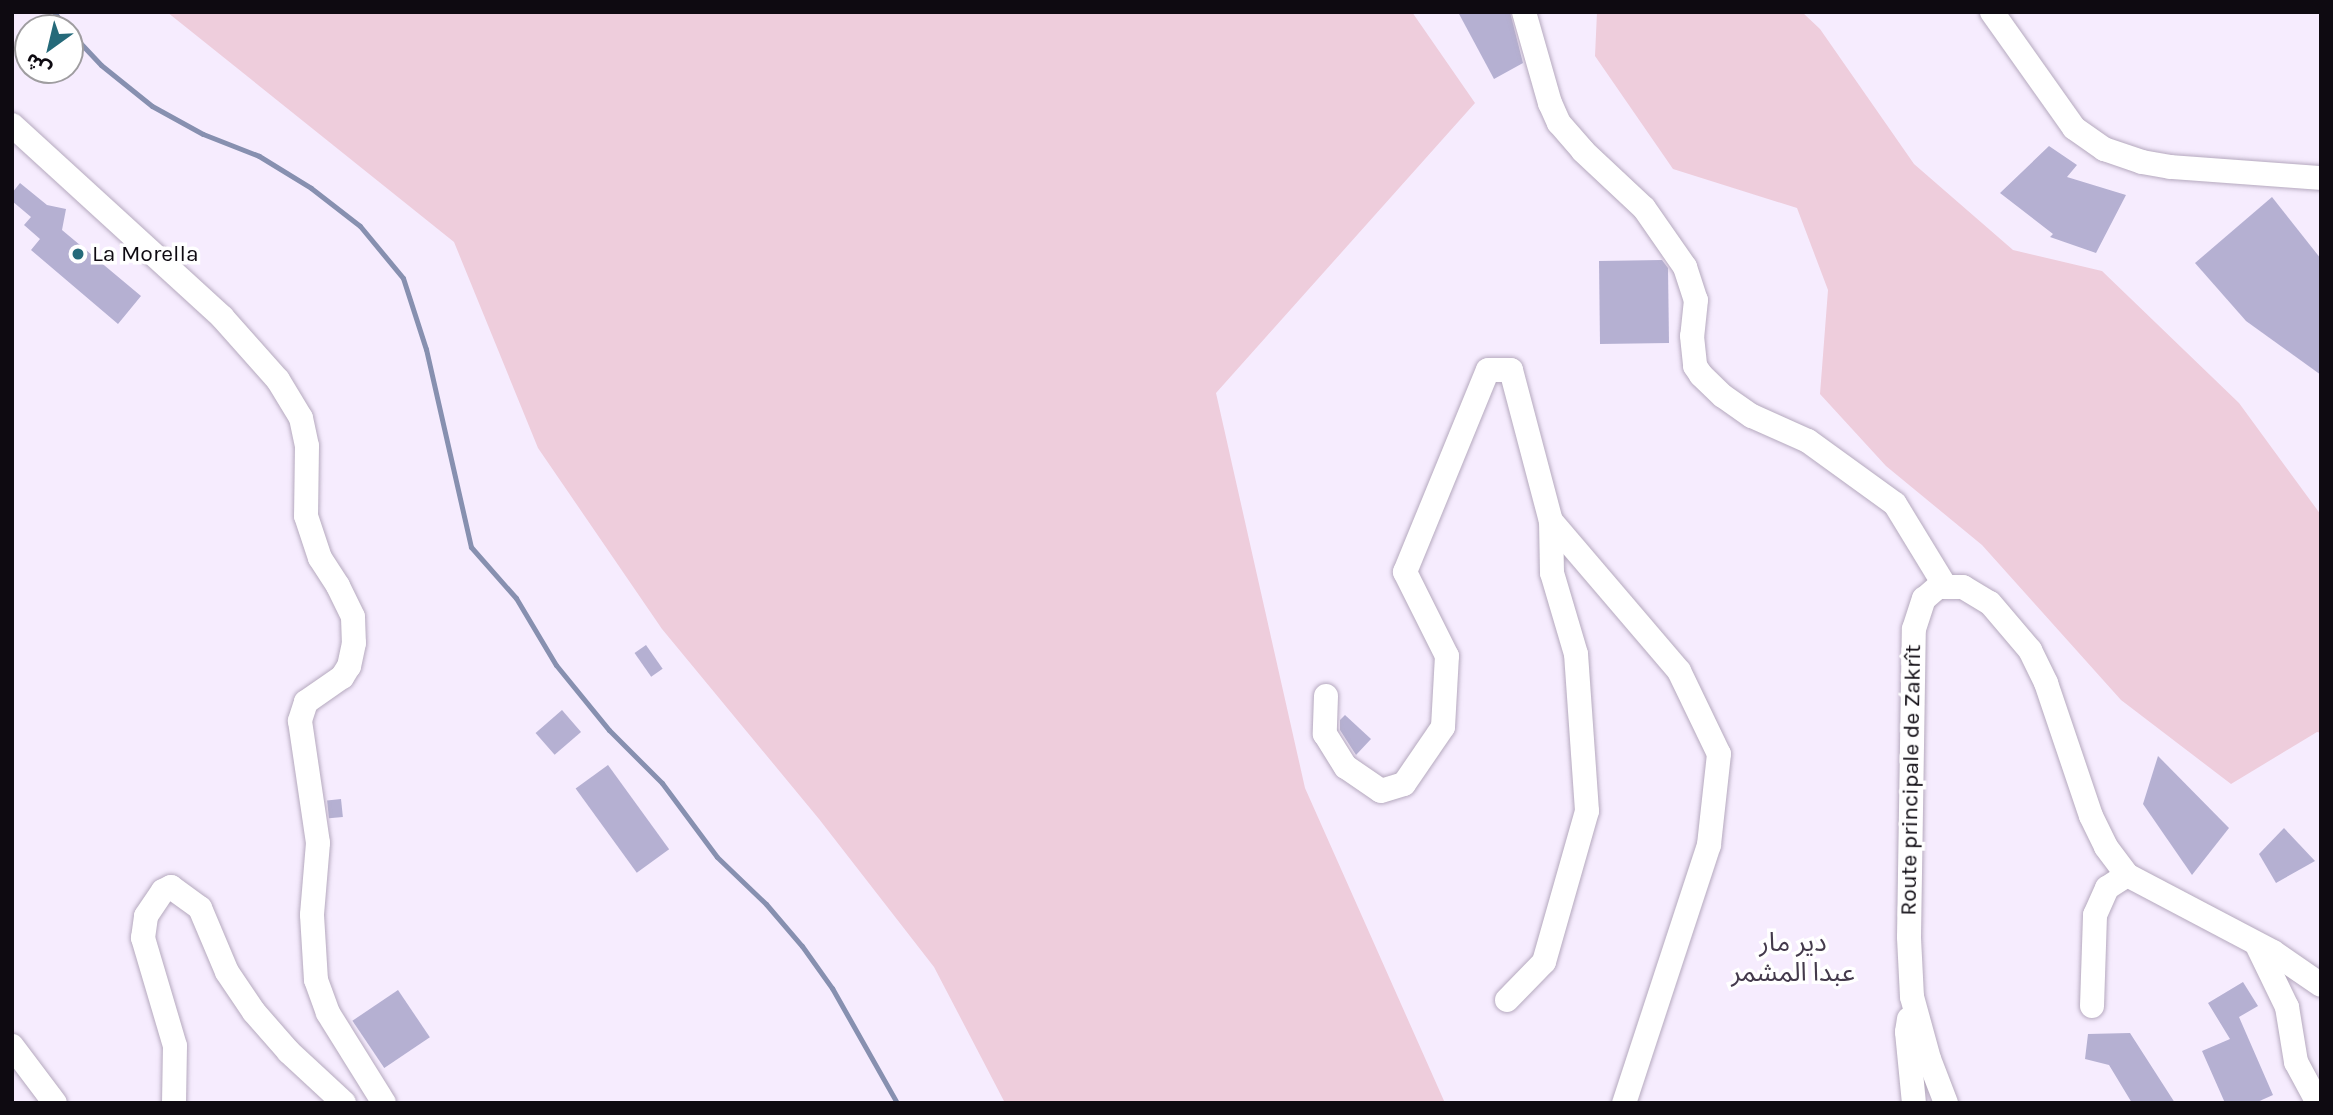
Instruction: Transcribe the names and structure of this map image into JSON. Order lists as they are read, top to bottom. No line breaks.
{"streets":{"street":["Route principale de Zakrît"]},"districts":["دير مار عبدا المشمر"],"places":["La Morella"],"north":"bottom left"}
